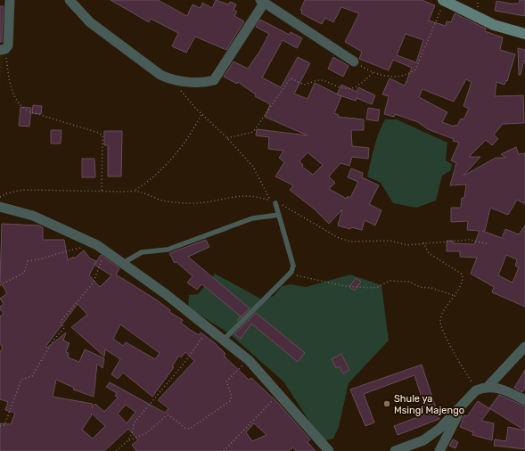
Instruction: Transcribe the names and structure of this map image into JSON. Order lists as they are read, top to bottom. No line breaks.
{"places":["Shule ya Msingi Majengo"]}
